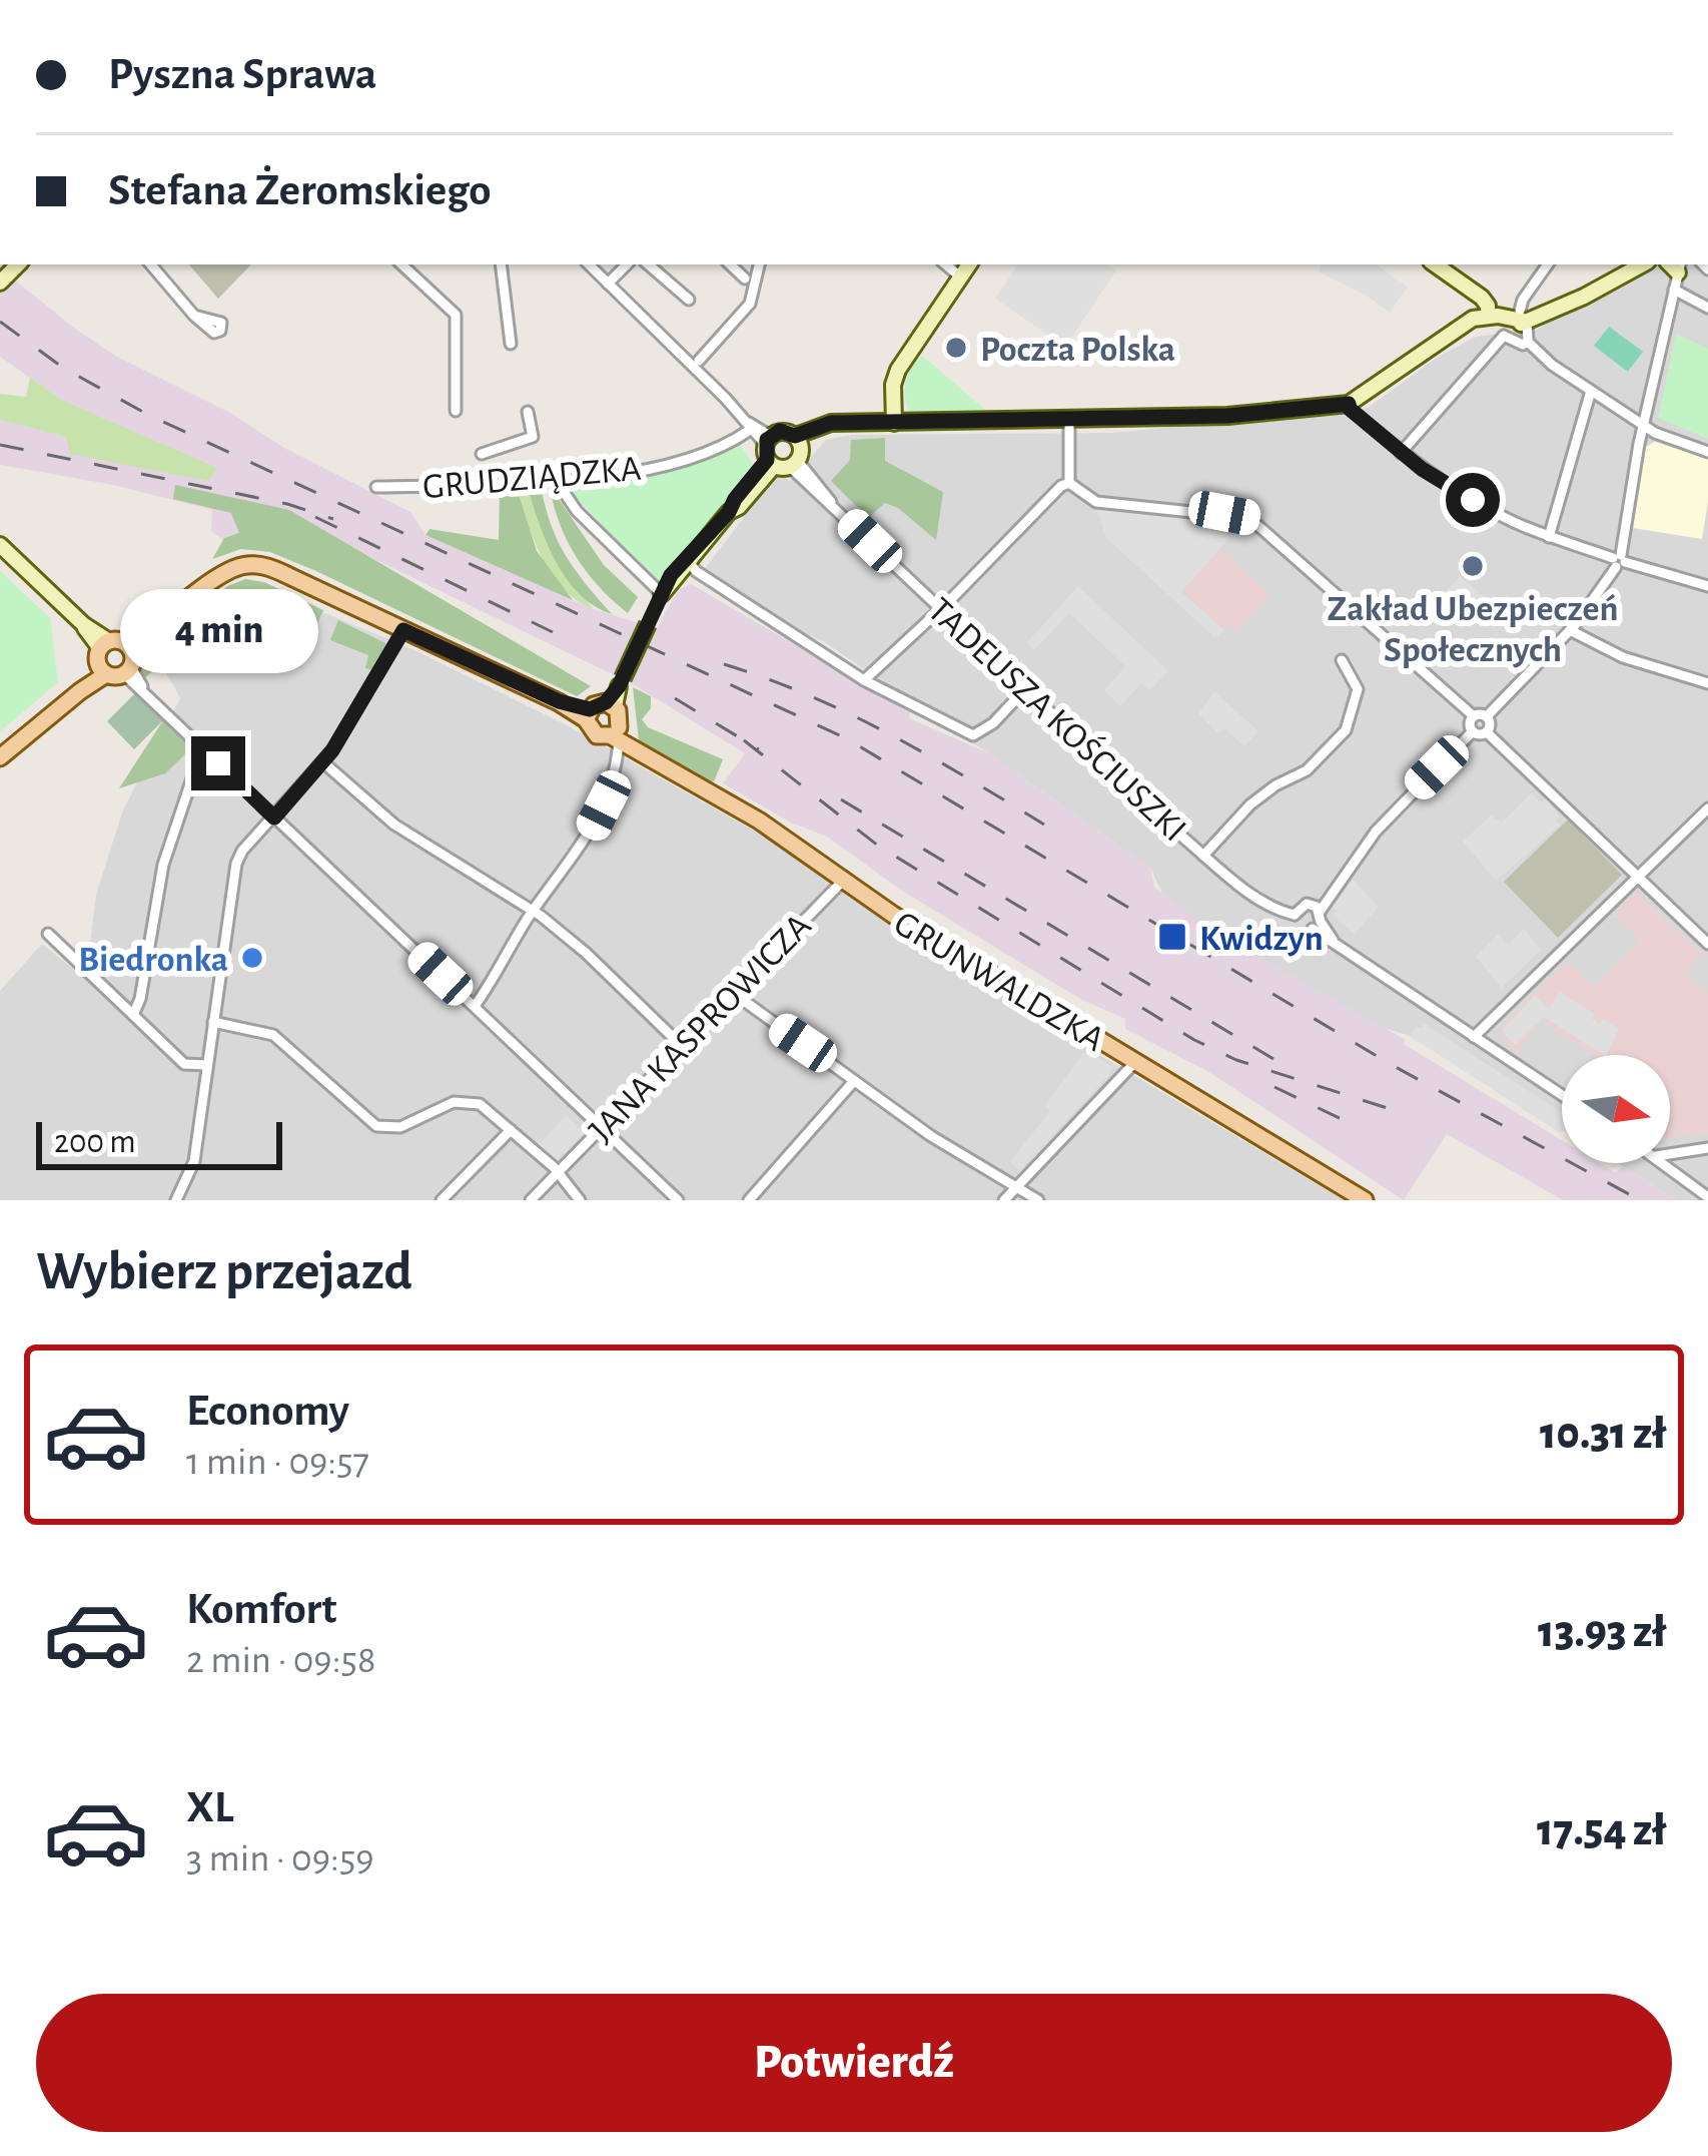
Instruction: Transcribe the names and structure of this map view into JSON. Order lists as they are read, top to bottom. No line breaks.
{"streets":{"main road":["GRUNWALDZKA"],"street":["GRUDZIĄDZKA","TADEUSZA KOŚCIUSZKI","JANA KASPROWICZA"]},"crossings":[["GRUDZIĄDZKA","TADEUSZA KOŚCIUSZKI"],["GRUNWALDZKA","JANA KASPROWICZA"]],"places":{"other":["Poczta Polska","Zakład Ubezpieczeń Społecznych","Biedronka"],"transit":["Kwidzyn"]},"scale_bar":"200 m","north":"right","page":{"banner":["Pyszna Sprawa","Stefana Żeromskiego"],"bubble":"4 min","scale":"200 m","heading":"Wybierz przejazd","list":[{"name":"Economy","note":"1 min · 09:57","value":"10.31 zł"},{"name":"Komfort","note":"2 min · 09:58","value":"13.93 zł"},{"name":"XL","note":"3 min · 09:59","value":"17.54 zł"}],"buttons":"Potwierdź"}}
